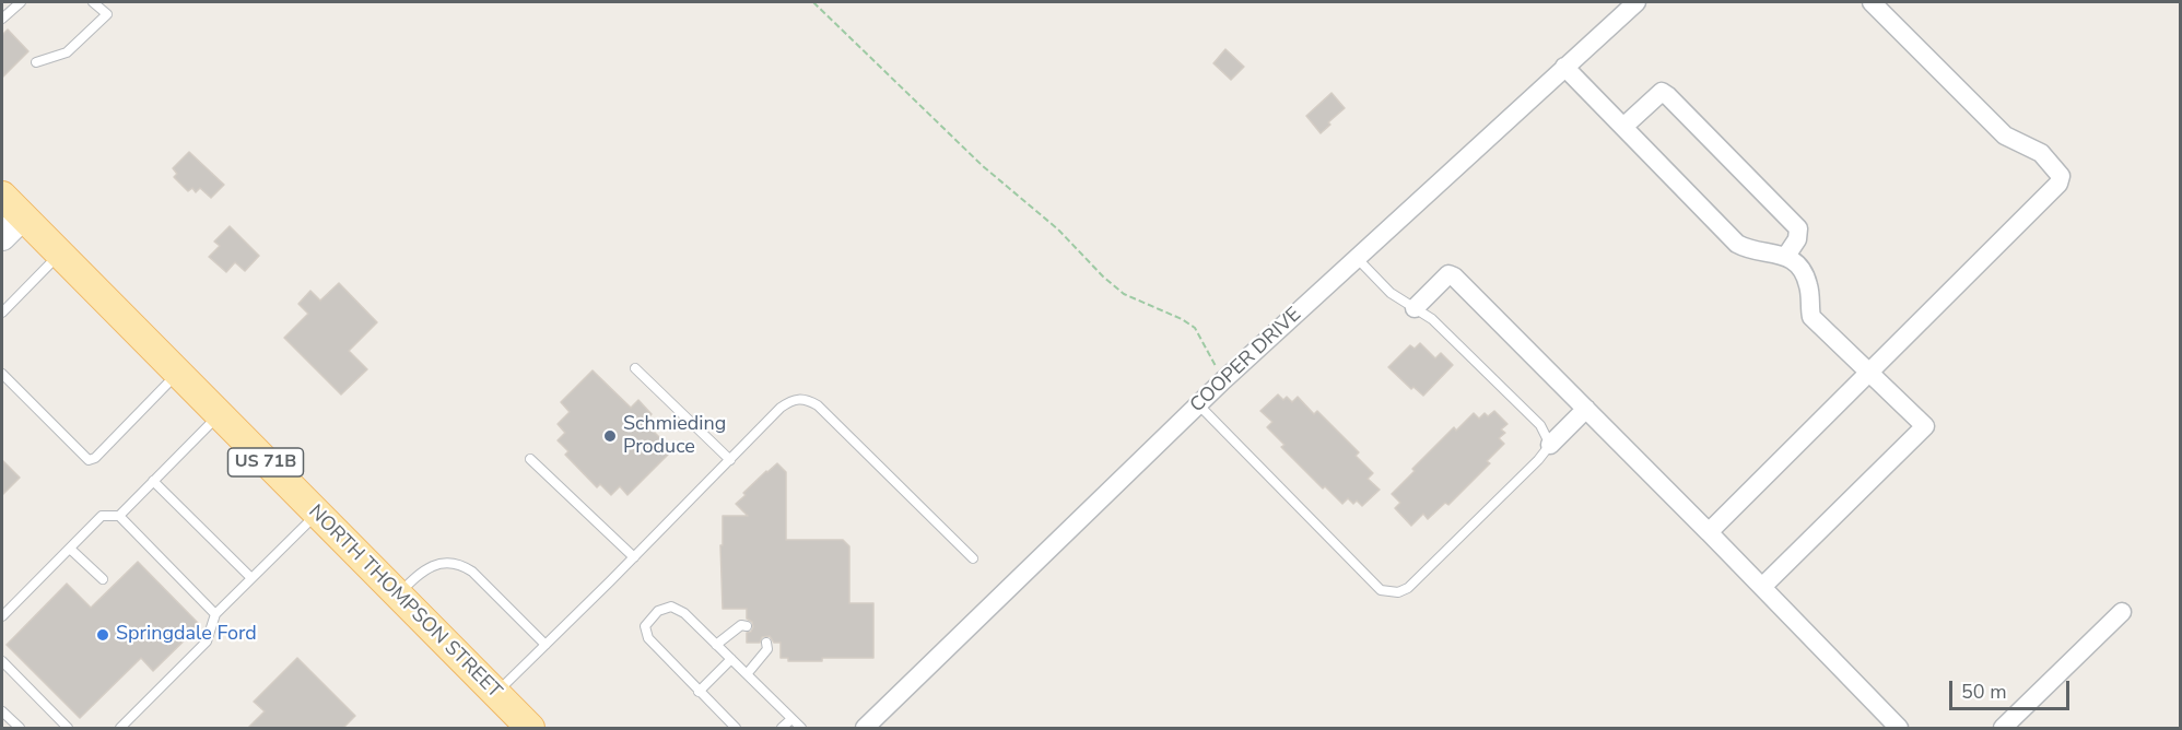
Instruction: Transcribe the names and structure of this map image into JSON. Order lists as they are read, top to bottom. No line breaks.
{"streets":{"main road":["US 71B","NORTH THOMPSON STREET"],"street":["COOPER DRIVE"]},"places":["Schmieding Produce","Springdale Ford"],"scale_bar":"50 m"}
